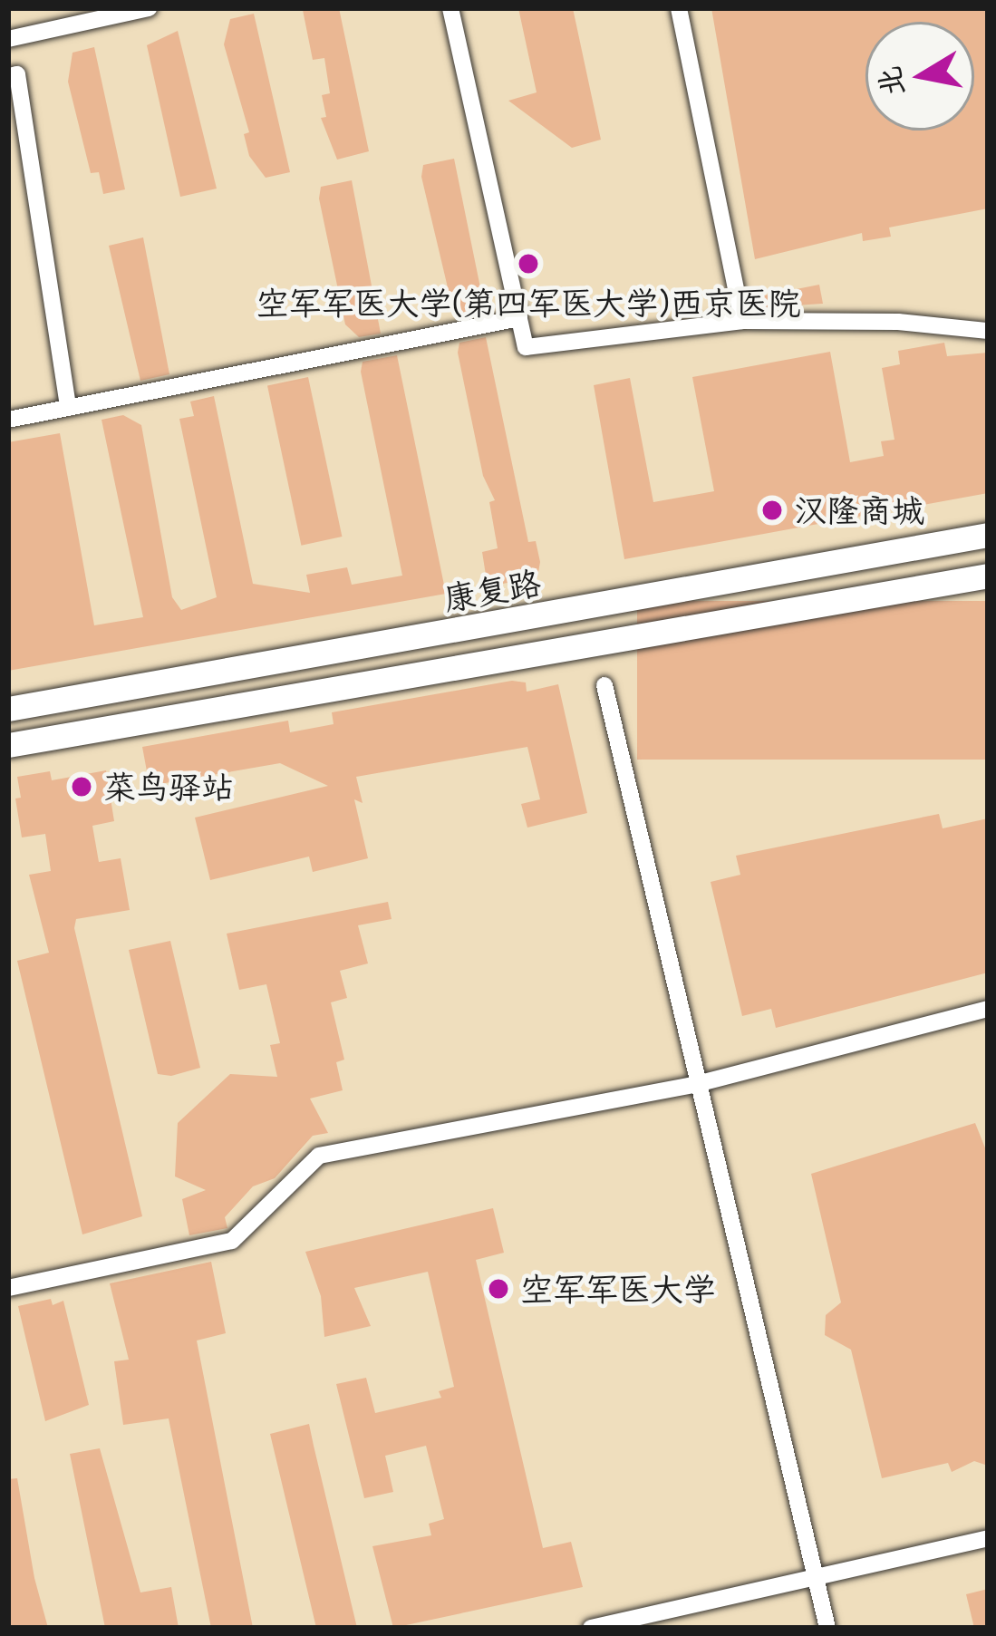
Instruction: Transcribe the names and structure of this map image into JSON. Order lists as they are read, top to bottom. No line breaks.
{"streets":{"main road":["康复路"]},"places":["空军军医大学(第四军医大学)西京医院","汉隆商城","菜鸟驿站","空军军医大学"],"north":"left"}
